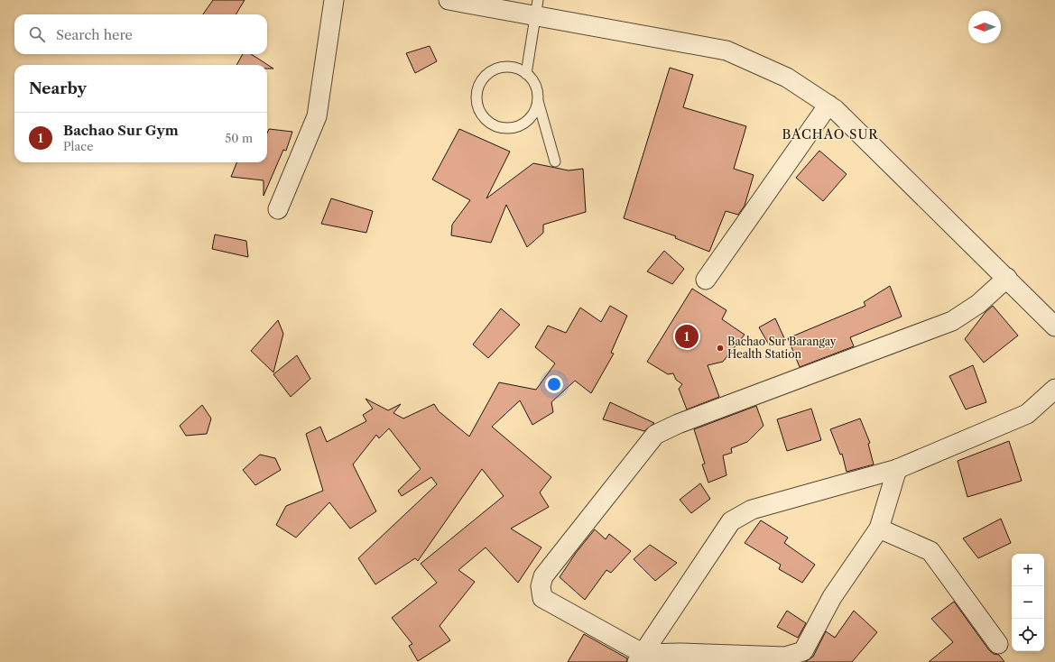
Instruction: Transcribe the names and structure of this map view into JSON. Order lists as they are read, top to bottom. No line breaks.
{"districts":["BACHAO SUR"],"places":["Bachao Sur Barangay Health Station"],"north":"left","page":{"search":"Search here","heading":"Nearby","list":[{"mark":"1","name":"Bachao Sur Gym","note":"Place","value":"50 m"}],"pins":"1","map_buttons":["+","−"]}}
